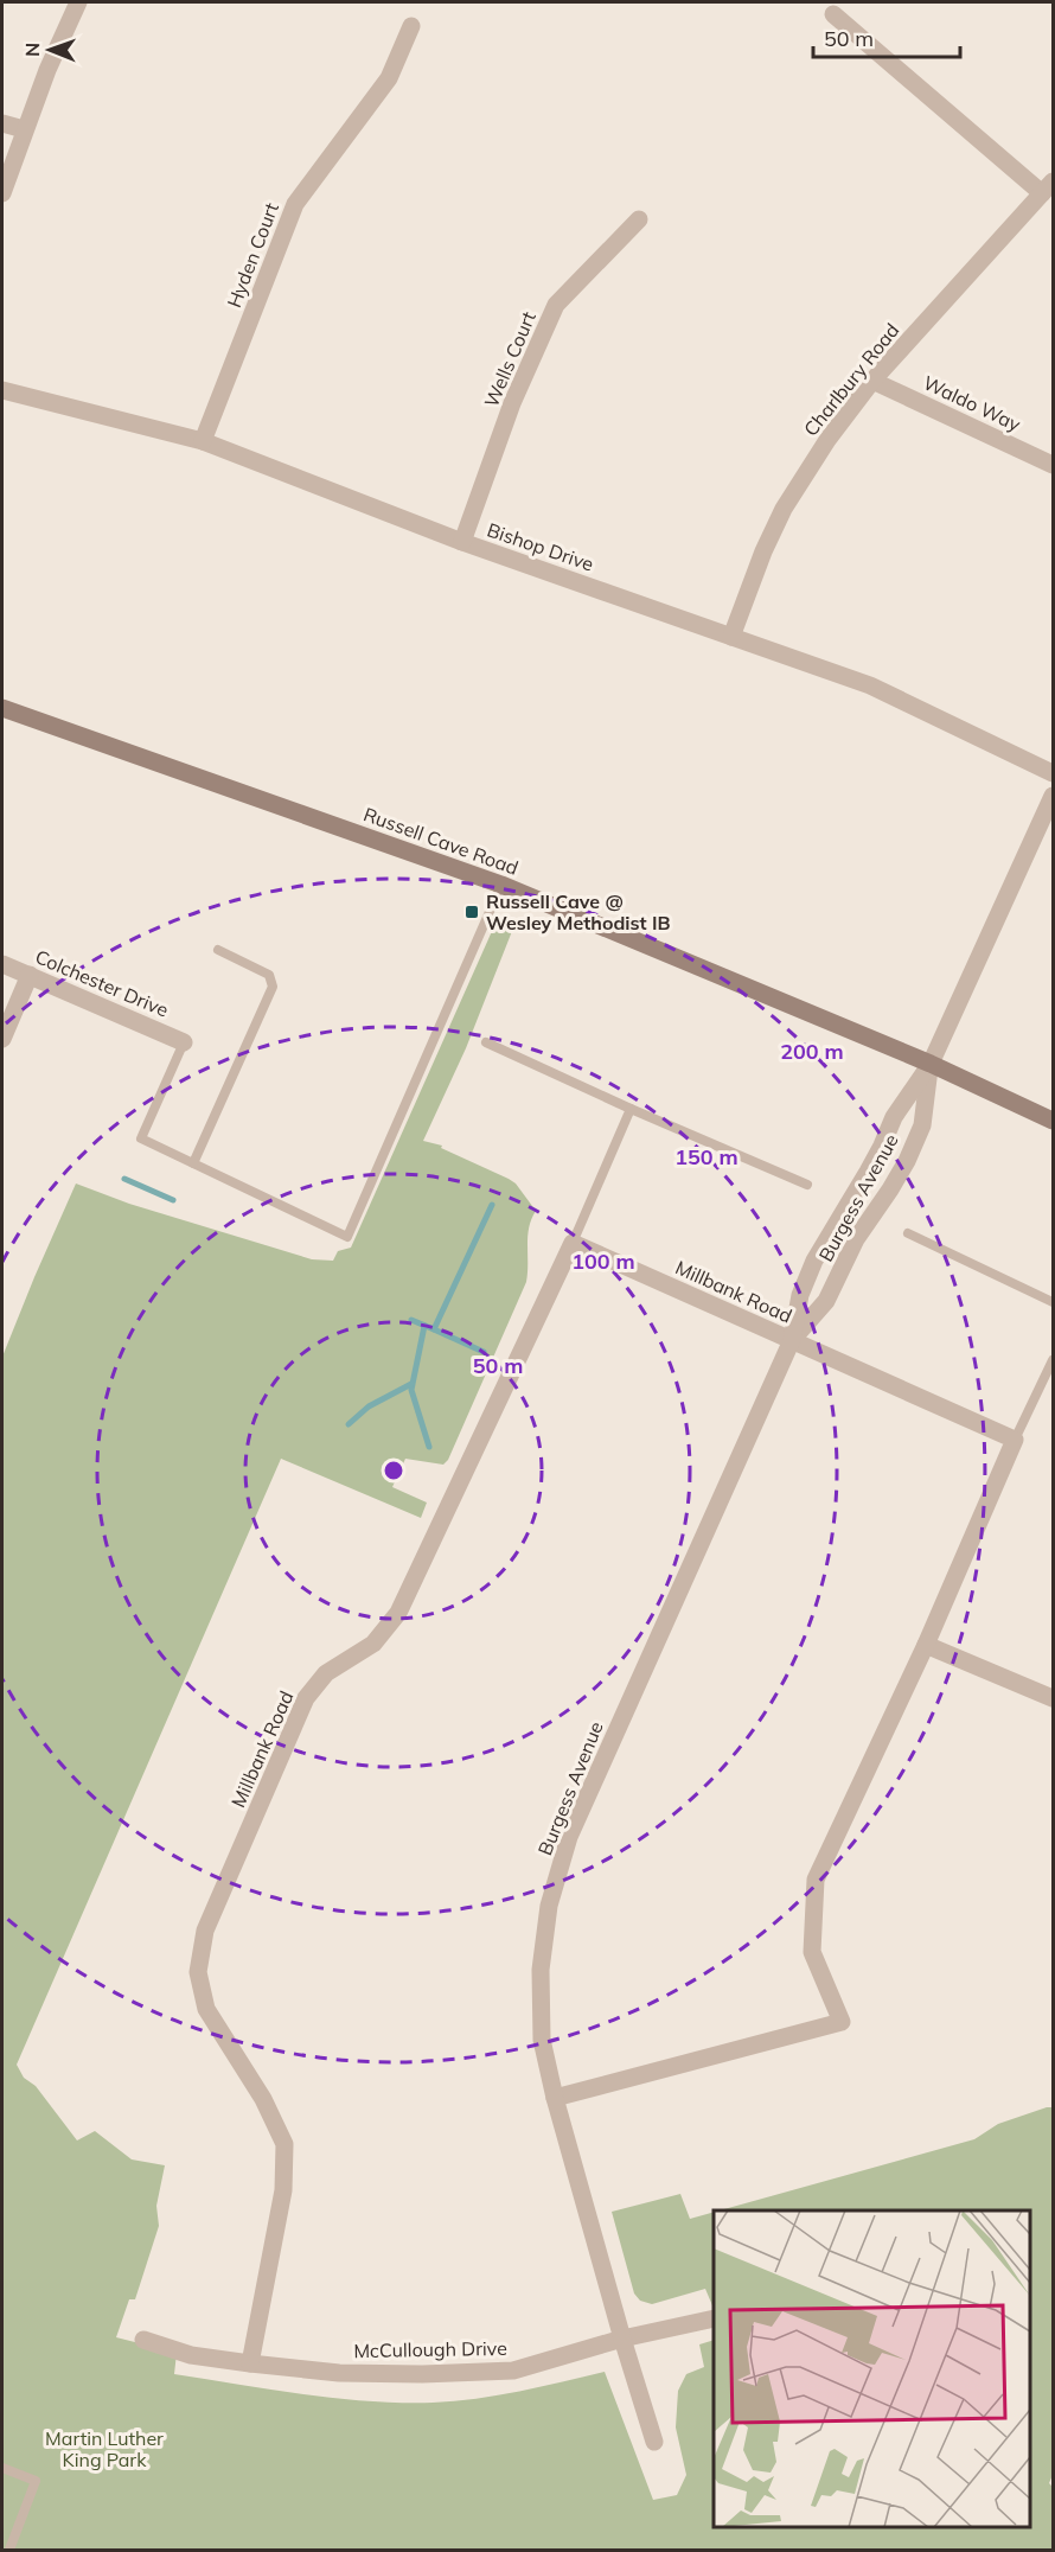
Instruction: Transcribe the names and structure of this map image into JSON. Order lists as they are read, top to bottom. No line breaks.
{"streets":{"main road":["Russell Cave Road"],"street":["Hyden Court","Wells Court","Charlbury Road","Waldo Way","Bishop Drive","Colchester Drive","Burgess Avenue","Millbank Road","McCullough Drive"]},"crossings":[["Hyden Court","Bishop Drive"],["Wells Court","Bishop Drive"],["Charlbury Road","Waldo Way"],["Charlbury Road","Bishop Drive"],["Russell Cave Road","Burgess Avenue"],["Burgess Avenue","Millbank Road"],["Burgess Avenue","McCullough Drive"],["Millbank Road","McCullough Drive"]],"parks":["Martin Luther King Park"],"places":{"transit":["Russell Cave @ Wesley Methodist IB"]},"scale_bar":"50 m","north":"left","rings":["200 m","150 m","100 m","50 m"]}
